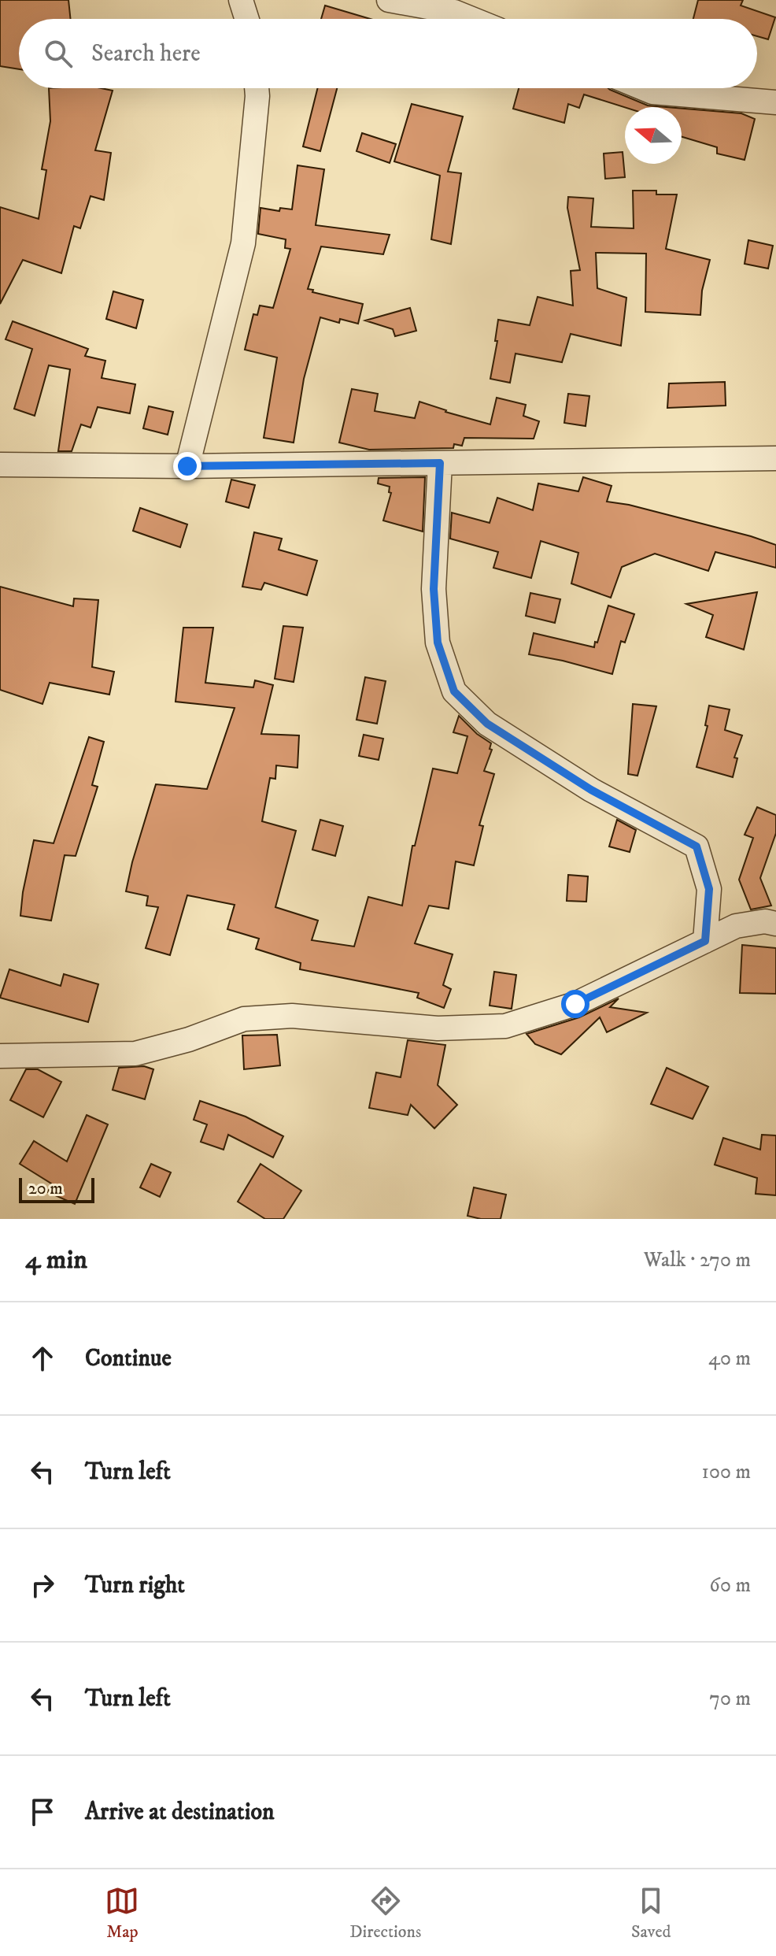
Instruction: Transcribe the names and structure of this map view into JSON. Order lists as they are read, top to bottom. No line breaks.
{"scale_bar":"20 m","north":"left","page":{"search":"Search here","scale":"20 m","heading":["4 min","Walk · 270 m"],"list":[["Continue","40 m"],["Turn left","100 m"],["Turn right","60 m"],["Turn left","70 m"],"Arrive at destination"],"nav":["Map","Directions","Saved"]}}
